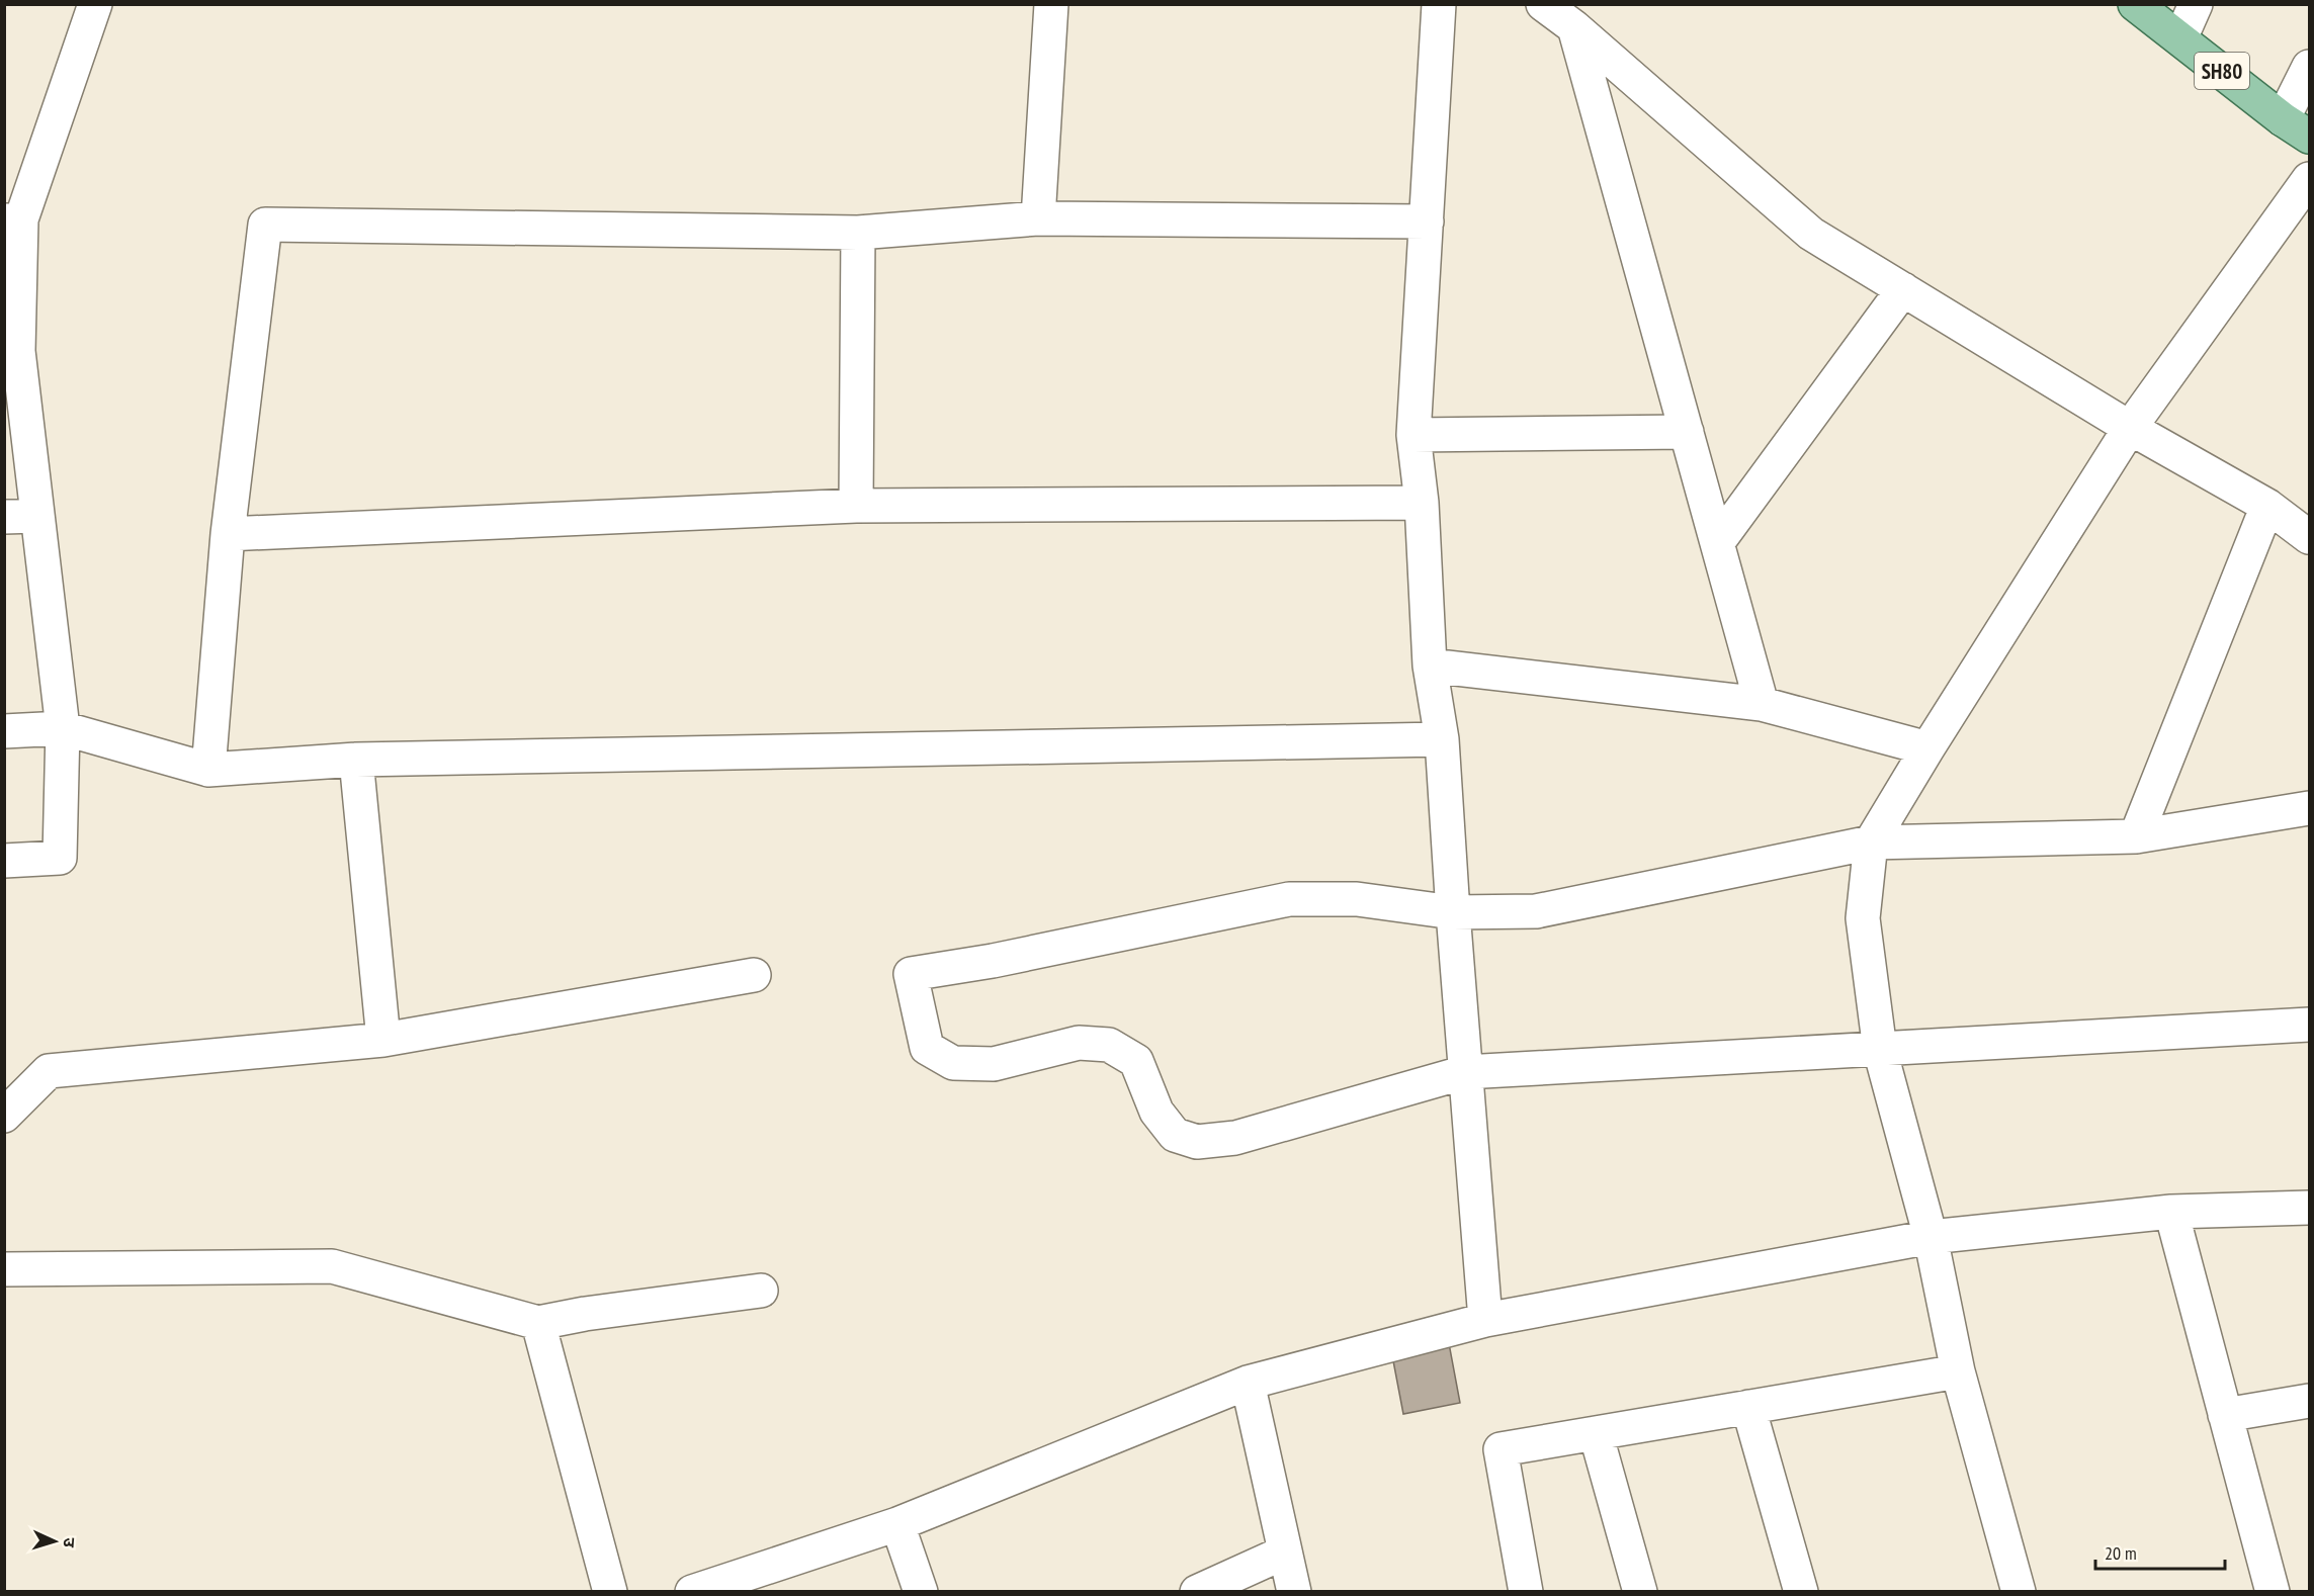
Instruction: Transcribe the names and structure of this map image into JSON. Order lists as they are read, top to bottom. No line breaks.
{"streets":{"main road":["SH80"]},"scale_bar":"20 m","north":"right"}
